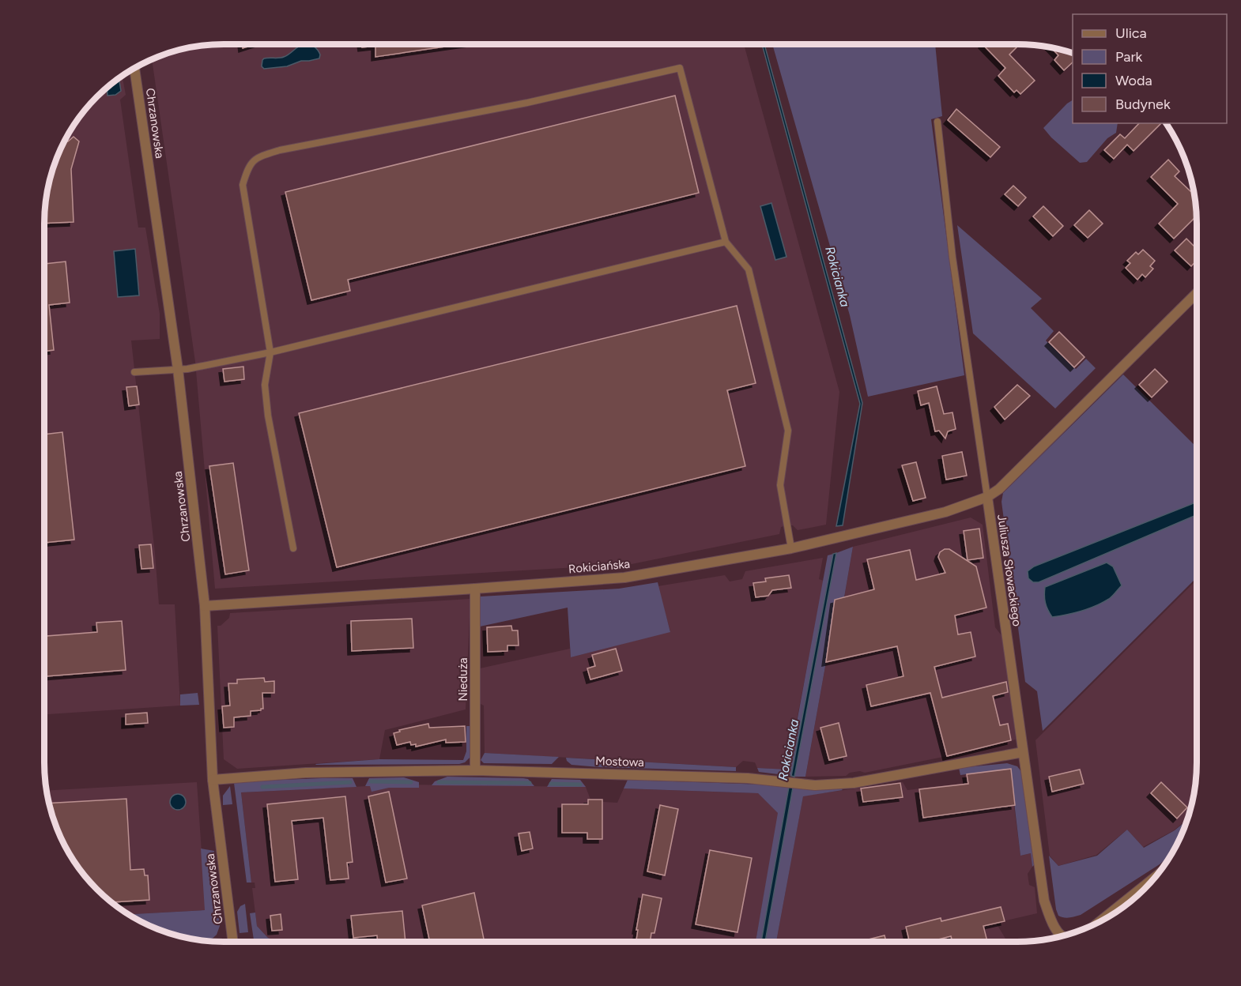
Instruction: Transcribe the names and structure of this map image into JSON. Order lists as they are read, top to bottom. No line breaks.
{"streets":{"street":["Chrzanowska","Rokiciańska","Juliusza Słowackiego","Nieduża","Mostowa"]},"crossings":[["Chrzanowska","Rokiciańska"],["Chrzanowska","Mostowa"],["Rokiciańska","Juliusza Słowackiego"],["Rokiciańska","Nieduża"],["Juliusza Słowackiego","Mostowa"],["Nieduża","Mostowa"]],"water":["Rokicianka"],"legend":["Ulica","Park","Woda","Budynek"]}
